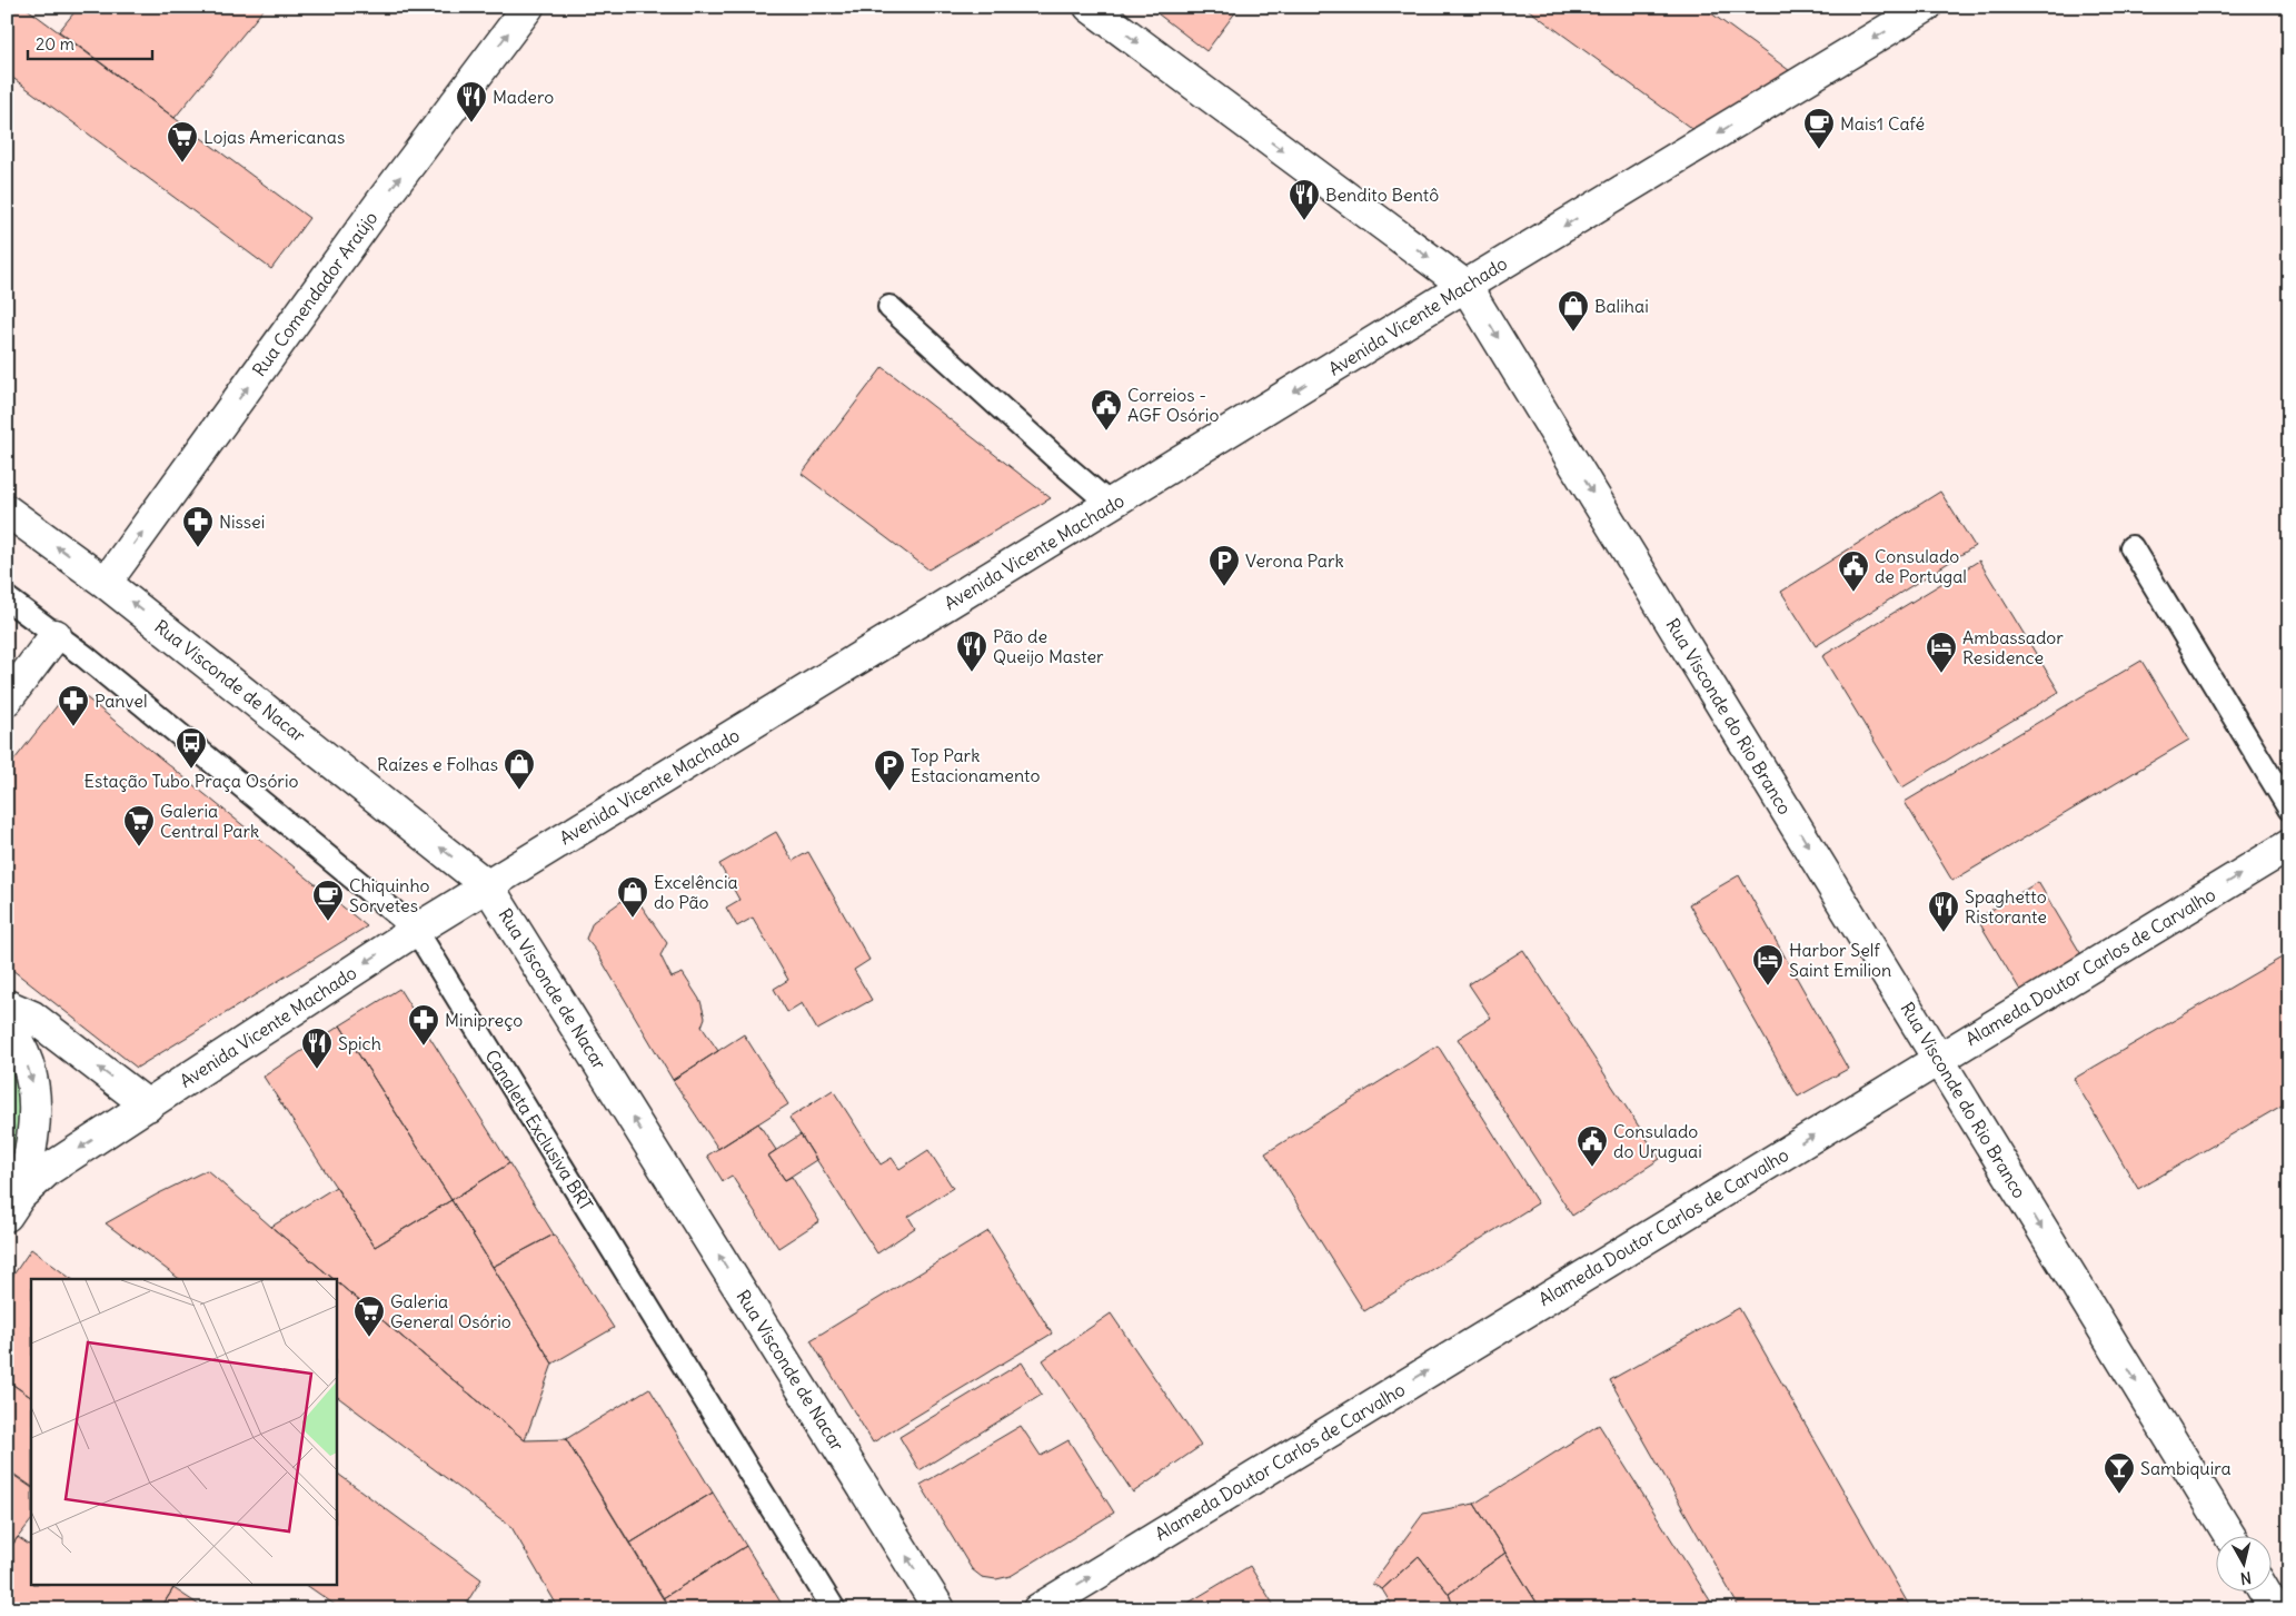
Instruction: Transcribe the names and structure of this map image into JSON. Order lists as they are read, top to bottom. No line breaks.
{"streets":{"street":["Rua Comendador Araújo","Avenida Vicente Machado","Rua Visconde de Nacar","Rua Visconde do Rio Branco","Alameda Doutor Carlos de Carvalho"],"lane":["Canaleta Exclusiva BRT"]},"crossings":[["Rua Comendador Araújo","Rua Visconde de Nacar"],["Avenida Vicente Machado","Rua Visconde de Nacar"],["Avenida Vicente Machado","Rua Visconde do Rio Branco"],["Avenida Vicente Machado","Canaleta Exclusiva BRT"],["Rua Visconde do Rio Branco","Alameda Doutor Carlos de Carvalho"]],"one_way":["Rua Comendador Araújo","Avenida Vicente Machado","Rua Visconde de Nacar","Rua Visconde do Rio Branco","Alameda Doutor Carlos de Carvalho"],"places":{"restaurant":["Madero","Bendito Bentô","Pão de Queijo Master","Spaghetto Ristorante","Spich"],"cafe":["Mais1 Café","Chiquinho Sorvetes"],"supermarket":["Lojas Americanas","Galeria Central Park","Galeria General Osório"],"shop":["Balihai","Raízes e Folhas","Excelência do Pão"],"public building":["Correios - AGF Osório","Consulado de Portugal","Consulado do Uruguai"],"pharmacy":["Nissei","Panvel","Minipreço"],"parking":["Verona Park","Top Park Estacionamento"],"hotel":["Ambassador Residence","Harbor Self Saint Emilion"],"bus stop":["Estação Tubo Praça Osório"],"bar":["Sambiquira"]},"scale_bar":"20 m","north":"bottom"}
